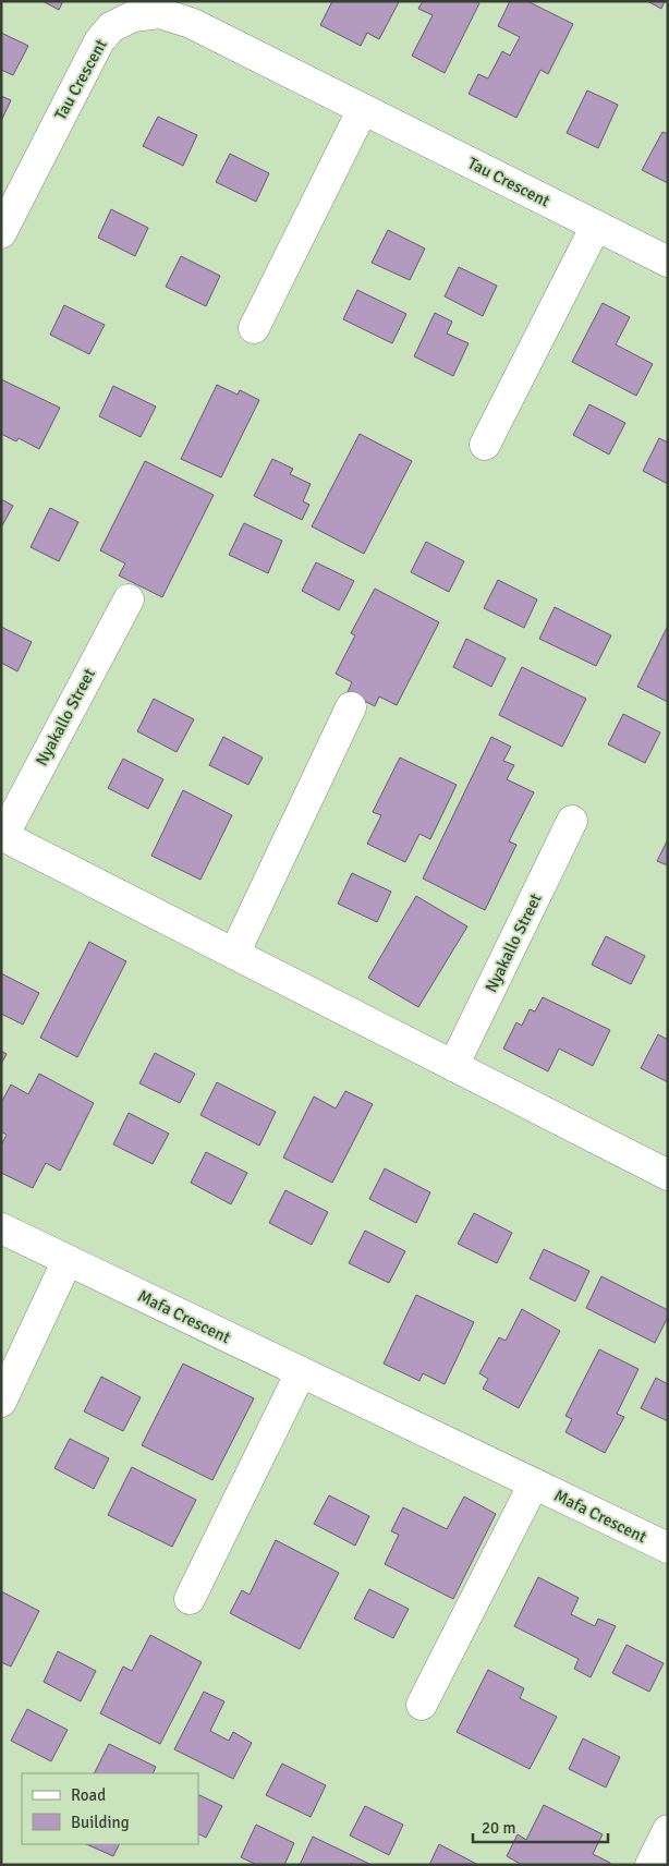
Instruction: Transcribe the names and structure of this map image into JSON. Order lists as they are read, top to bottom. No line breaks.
{"streets":{"street":["Tau Crescent","Nyakallo Street","Mafa Crescent"]},"legend":["Road","Building"],"scale_bar":"20 m"}
